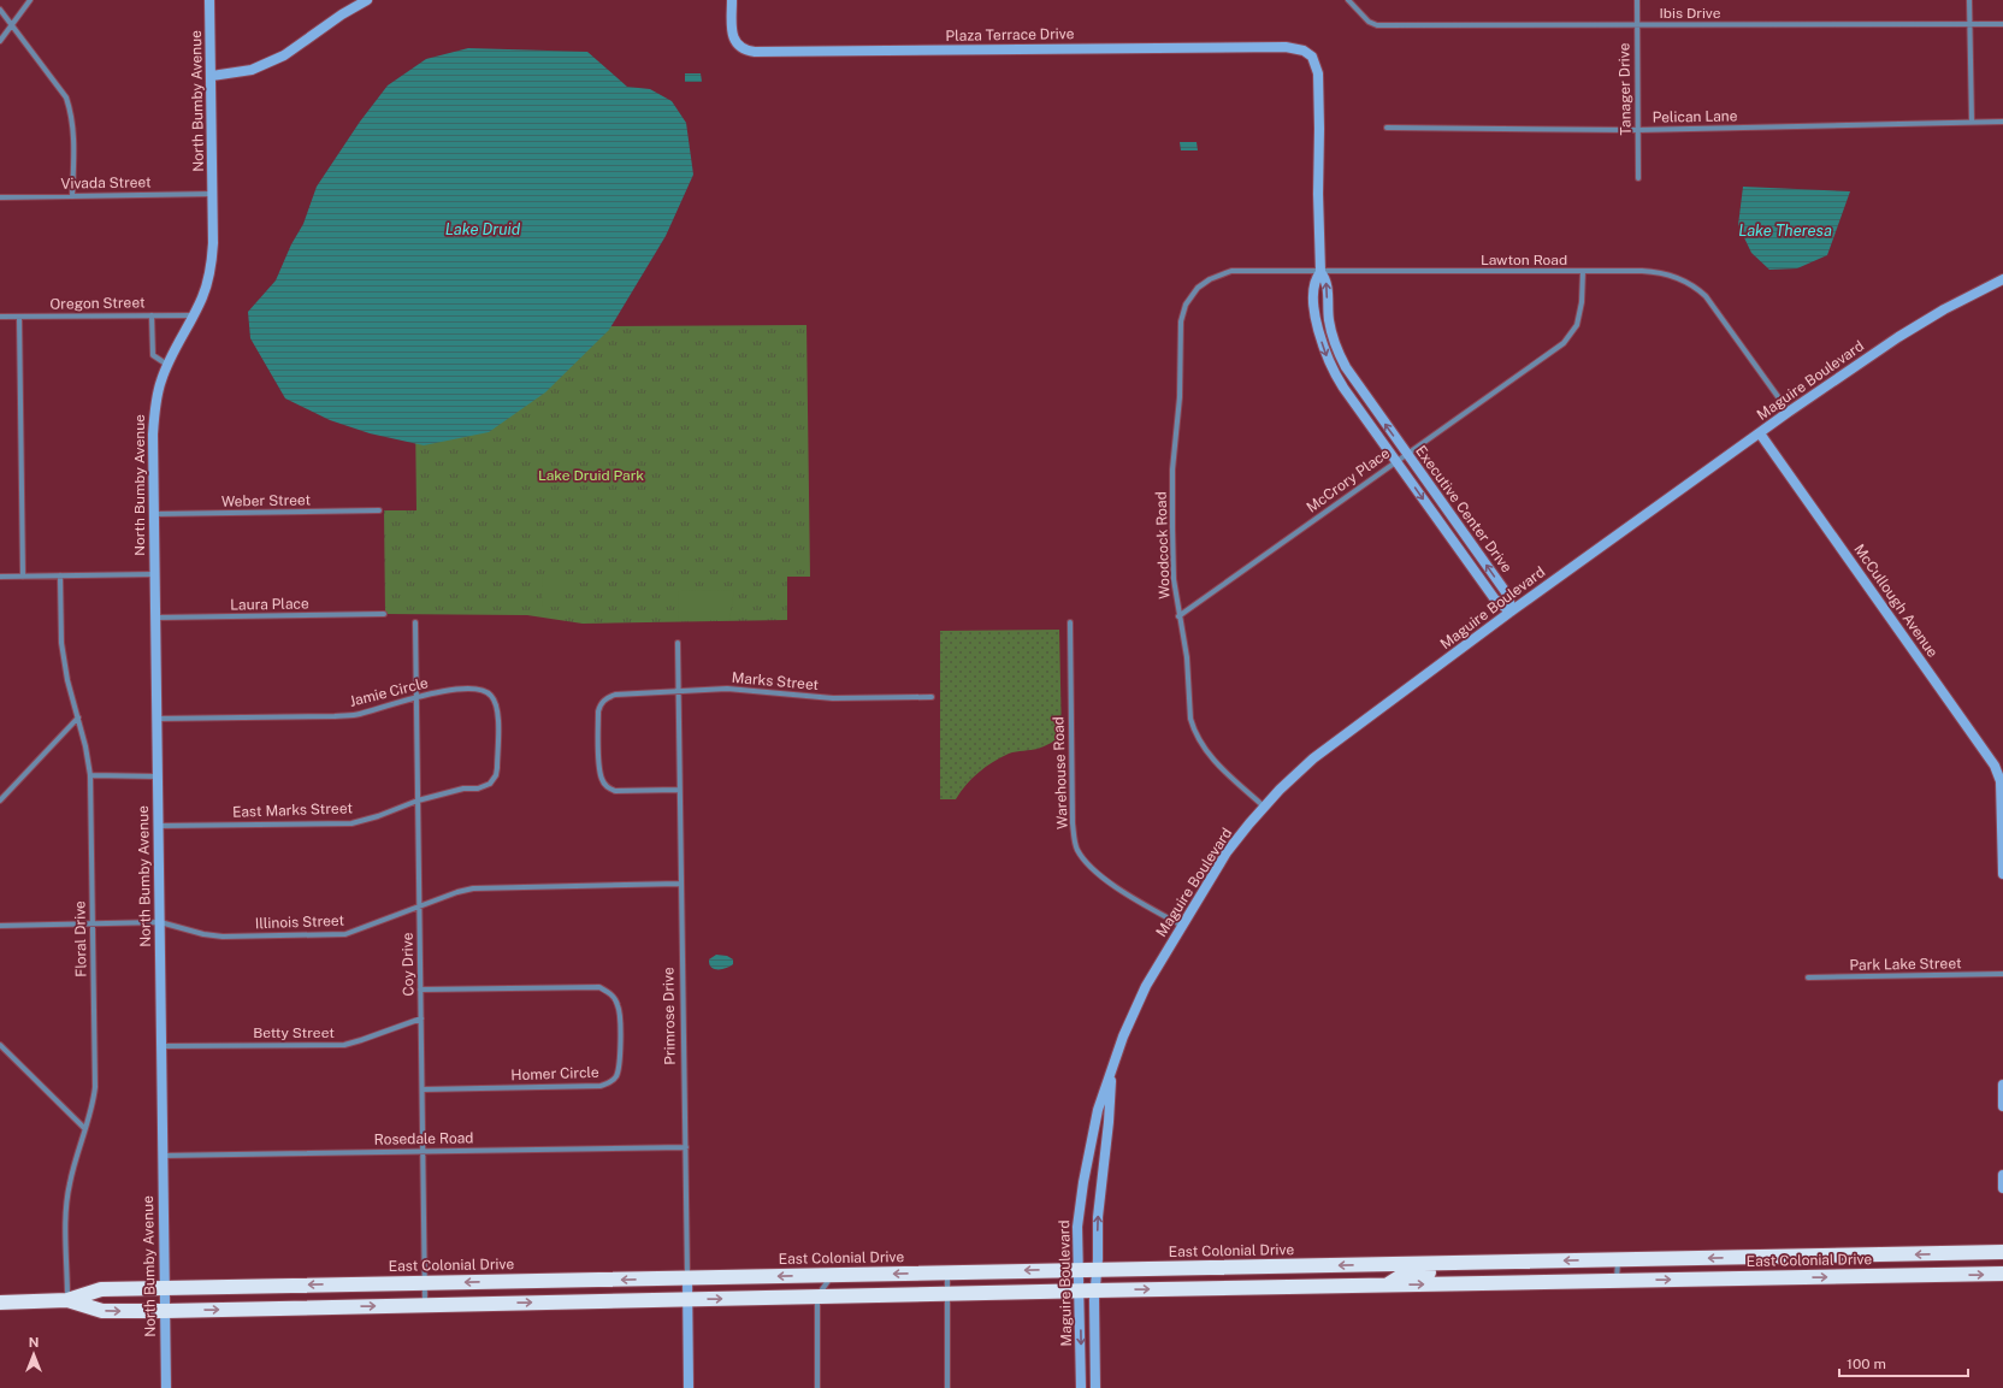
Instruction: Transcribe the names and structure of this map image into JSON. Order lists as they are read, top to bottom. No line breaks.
{"streets":{"highway":["East Colonial Drive"],"street":["Ibis Drive","Plaza Terrace Drive","Tanager Drive","North Bumby Avenue","Pelican Lane","Vivada Street","Lawton Road","Oregon Street","Maguire Boulevard","McCrory Place","Weber Street","Executive Center Drive","Woodcock Road","McCullough Avenue","Laura Place","Marks Street","Jamie Circle","Warehouse Road","East Marks Street","Illinois Street","Floral Drive","Coy Drive","Park Lake Street","Primrose Drive","Betty Street","Homer Circle","Rosedale Road"]},"crossings":[["Ibis Drive","Tanager Drive"],["Plaza Terrace Drive","Executive Center Drive"],["Tanager Drive","Pelican Lane"],["North Bumby Avenue","Vivada Street"],["North Bumby Avenue","Oregon Street"],["North Bumby Avenue","Weber Street"],["North Bumby Avenue","Laura Place"],["North Bumby Avenue","Jamie Circle"],["North Bumby Avenue","East Marks Street"],["North Bumby Avenue","Illinois Street"],["North Bumby Avenue","Betty Street"],["North Bumby Avenue","Rosedale Road"],["North Bumby Avenue","East Colonial Drive"],["Lawton Road","Maguire Boulevard"],["Lawton Road","McCrory Place"],["Lawton Road","Executive Center Drive"],["Lawton Road","Woodcock Road"],["Maguire Boulevard","Executive Center Drive"],["Maguire Boulevard","Woodcock Road"],["Maguire Boulevard","McCullough Avenue"],["Maguire Boulevard","Warehouse Road"],["Maguire Boulevard","East Colonial Drive"],["McCrory Place","Executive Center Drive"],["McCrory Place","Woodcock Road"],["Marks Street","Primrose Drive"],["Jamie Circle","East Marks Street"],["Jamie Circle","Coy Drive"],["East Marks Street","Coy Drive"],["Illinois Street","Floral Drive"],["Illinois Street","Coy Drive"],["Illinois Street","Primrose Drive"],["Floral Drive","East Colonial Drive"],["Coy Drive","Betty Street"],["Coy Drive","Homer Circle"],["Coy Drive","Rosedale Road"],["Coy Drive","East Colonial Drive"],["Primrose Drive","Rosedale Road"],["Primrose Drive","East Colonial Drive"]],"water":["Lake Druid","Lake Theresa"],"parks":["Lake Druid Park"],"scale_bar":"100 m","north":"top"}
